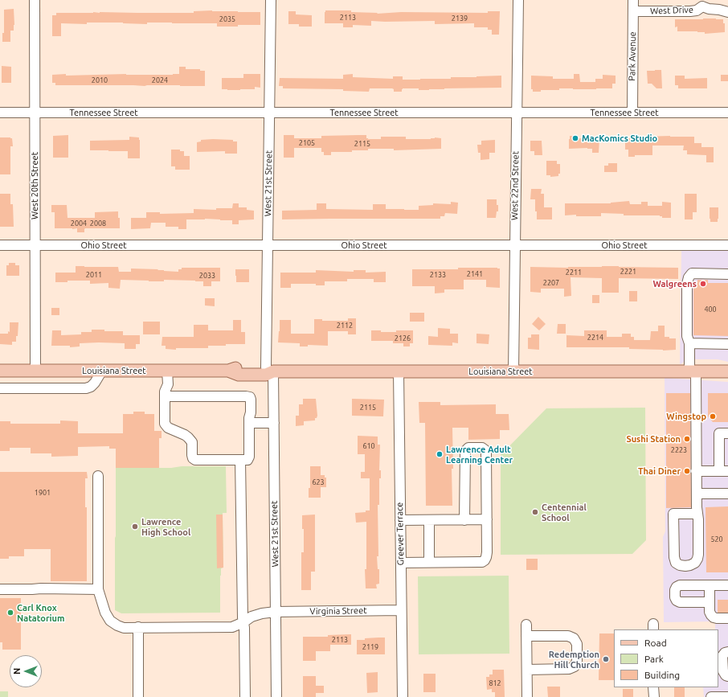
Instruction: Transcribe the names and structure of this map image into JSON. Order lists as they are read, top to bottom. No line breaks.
{"streets":{"main road":["Louisiana Street"],"street":["West Drive","Park Avenue","Tennessee Street","West 21st Street","West 20th Street","West 22nd Street","Ohio Street","Greever Terrace","Virginia Street"]},"crossings":[["West Drive","Park Avenue"],["Park Avenue","Tennessee Street"],["Tennessee Street","West 21st Street"],["Tennessee Street","West 20th Street"],["Tennessee Street","West 22nd Street"],["West 21st Street","Ohio Street"],["West 21st Street","Louisiana Street"],["West 21st Street","Virginia Street"],["West 20th Street","Ohio Street"],["West 20th Street","Louisiana Street"],["West 22nd Street","Ohio Street"],["West 22nd Street","Louisiana Street"],["Louisiana Street","Greever Terrace"],["Greever Terrace","Virginia Street"]],"places":["MacKomics Studio","Walgreens","Wingstop","Sushi Station","Lawrence Adult Learning Center","Thai Diner","Centennial School","Lawrence High School","Carl Knox Natatorium","Redemption Hill Church"],"house_numbers":["2113","2139","2035","2010","2024","2105","2115","2004","2008","2221","2211","2141","2011","2133","2033","2207","400","2112","2214","2126","2115","610","2223","623","1901","520","2113","2119","812"],"legend":["Road","Park","Building"],"north":"left"}
